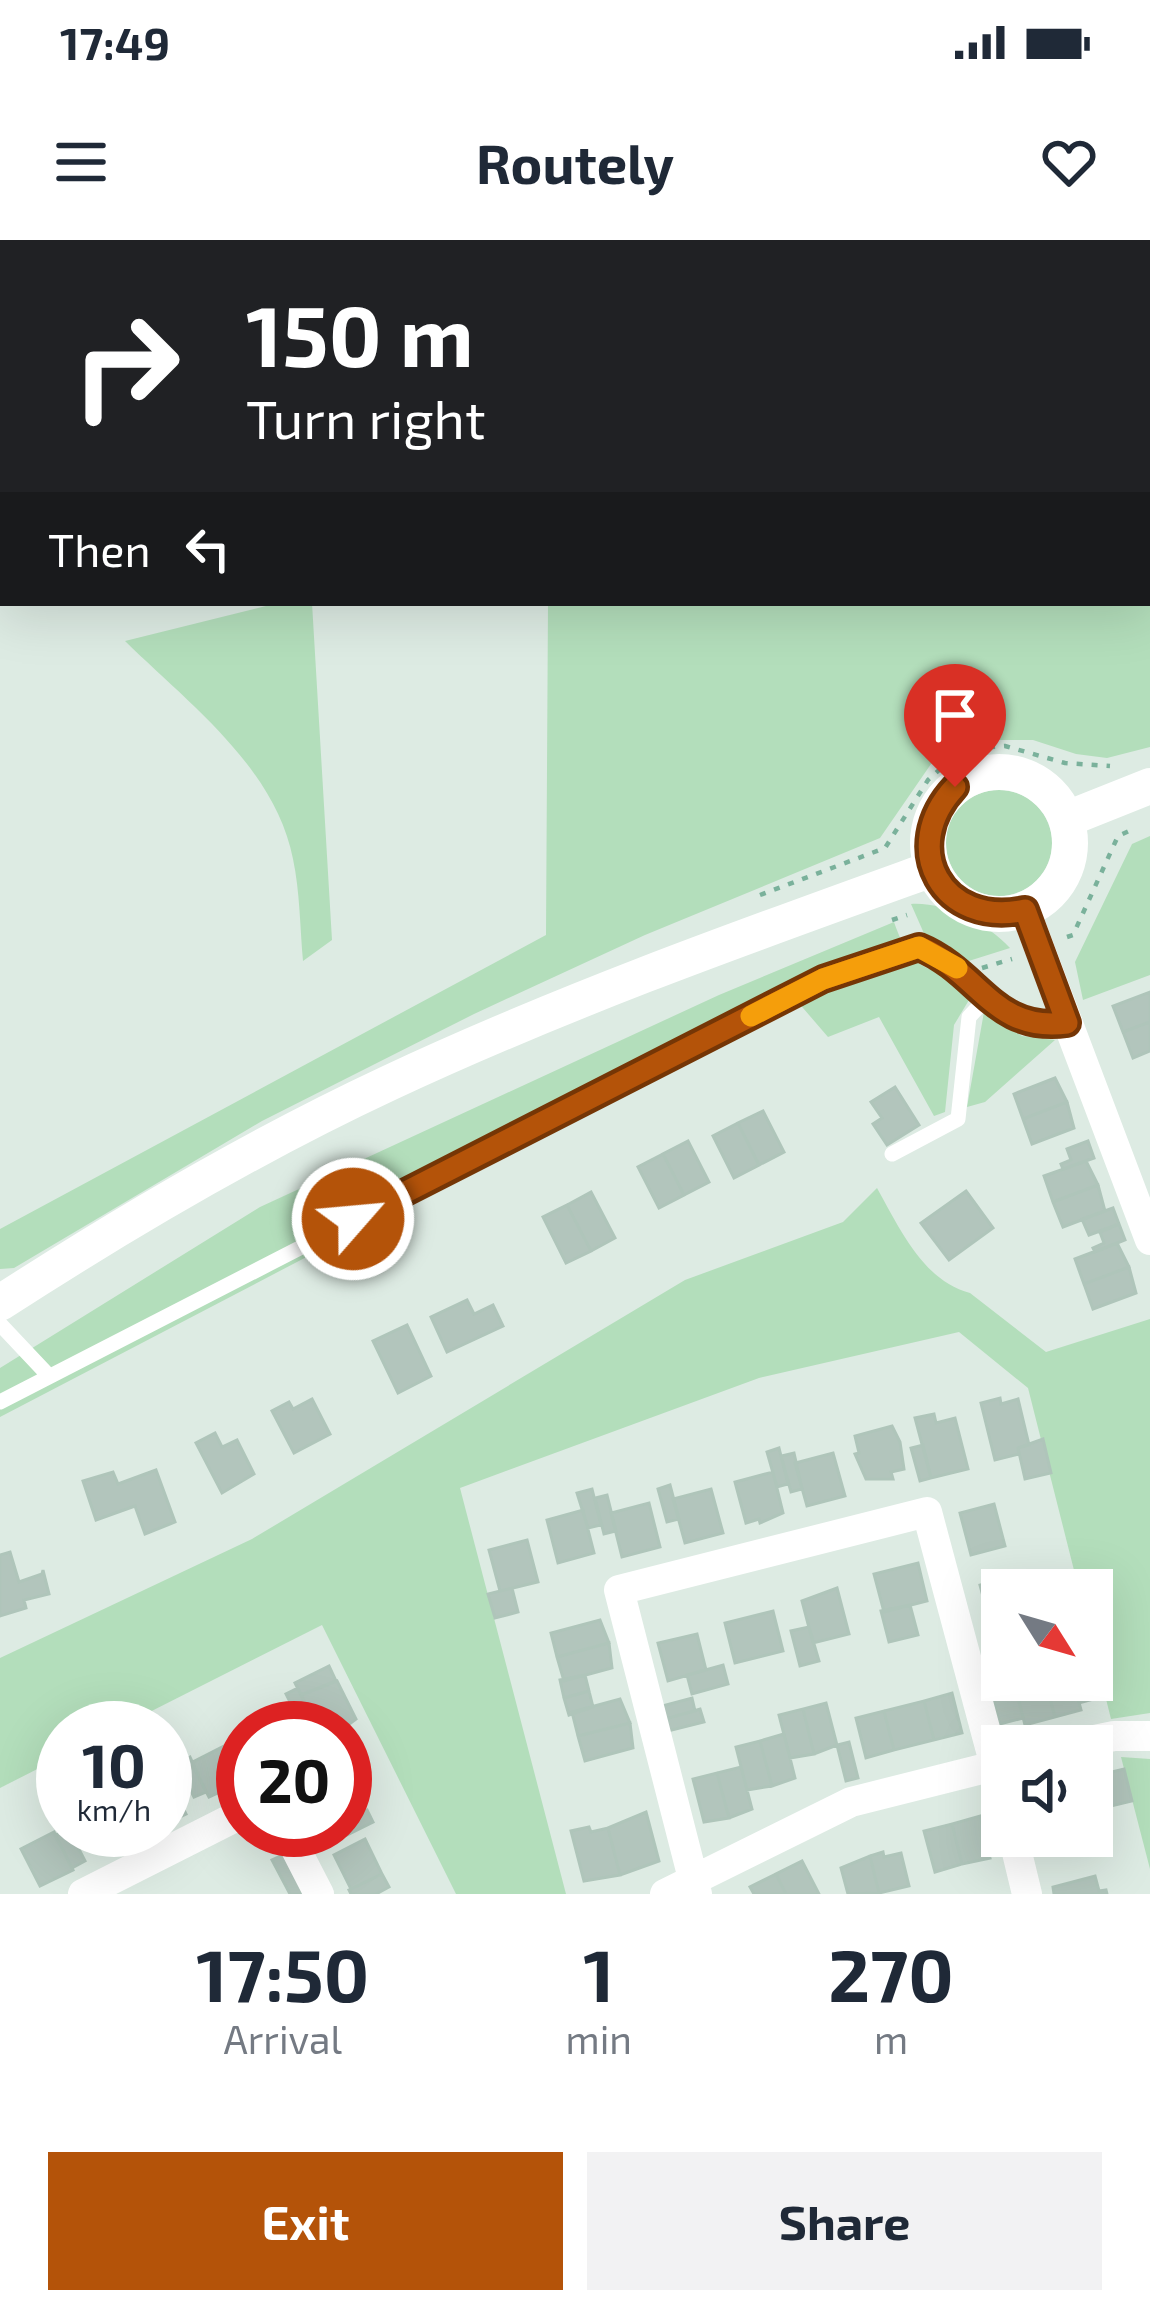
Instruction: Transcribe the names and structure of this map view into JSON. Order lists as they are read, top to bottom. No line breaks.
{"north":"bottom right","page":{"status":"17:49","header":"Routely","turn":["150 m","Turn right"],"then":"Then","speed":"10 km/h","limit":"20","eta":["17:50","Arrival","1","min","270","m"],"buttons":["Exit","Share"]}}
